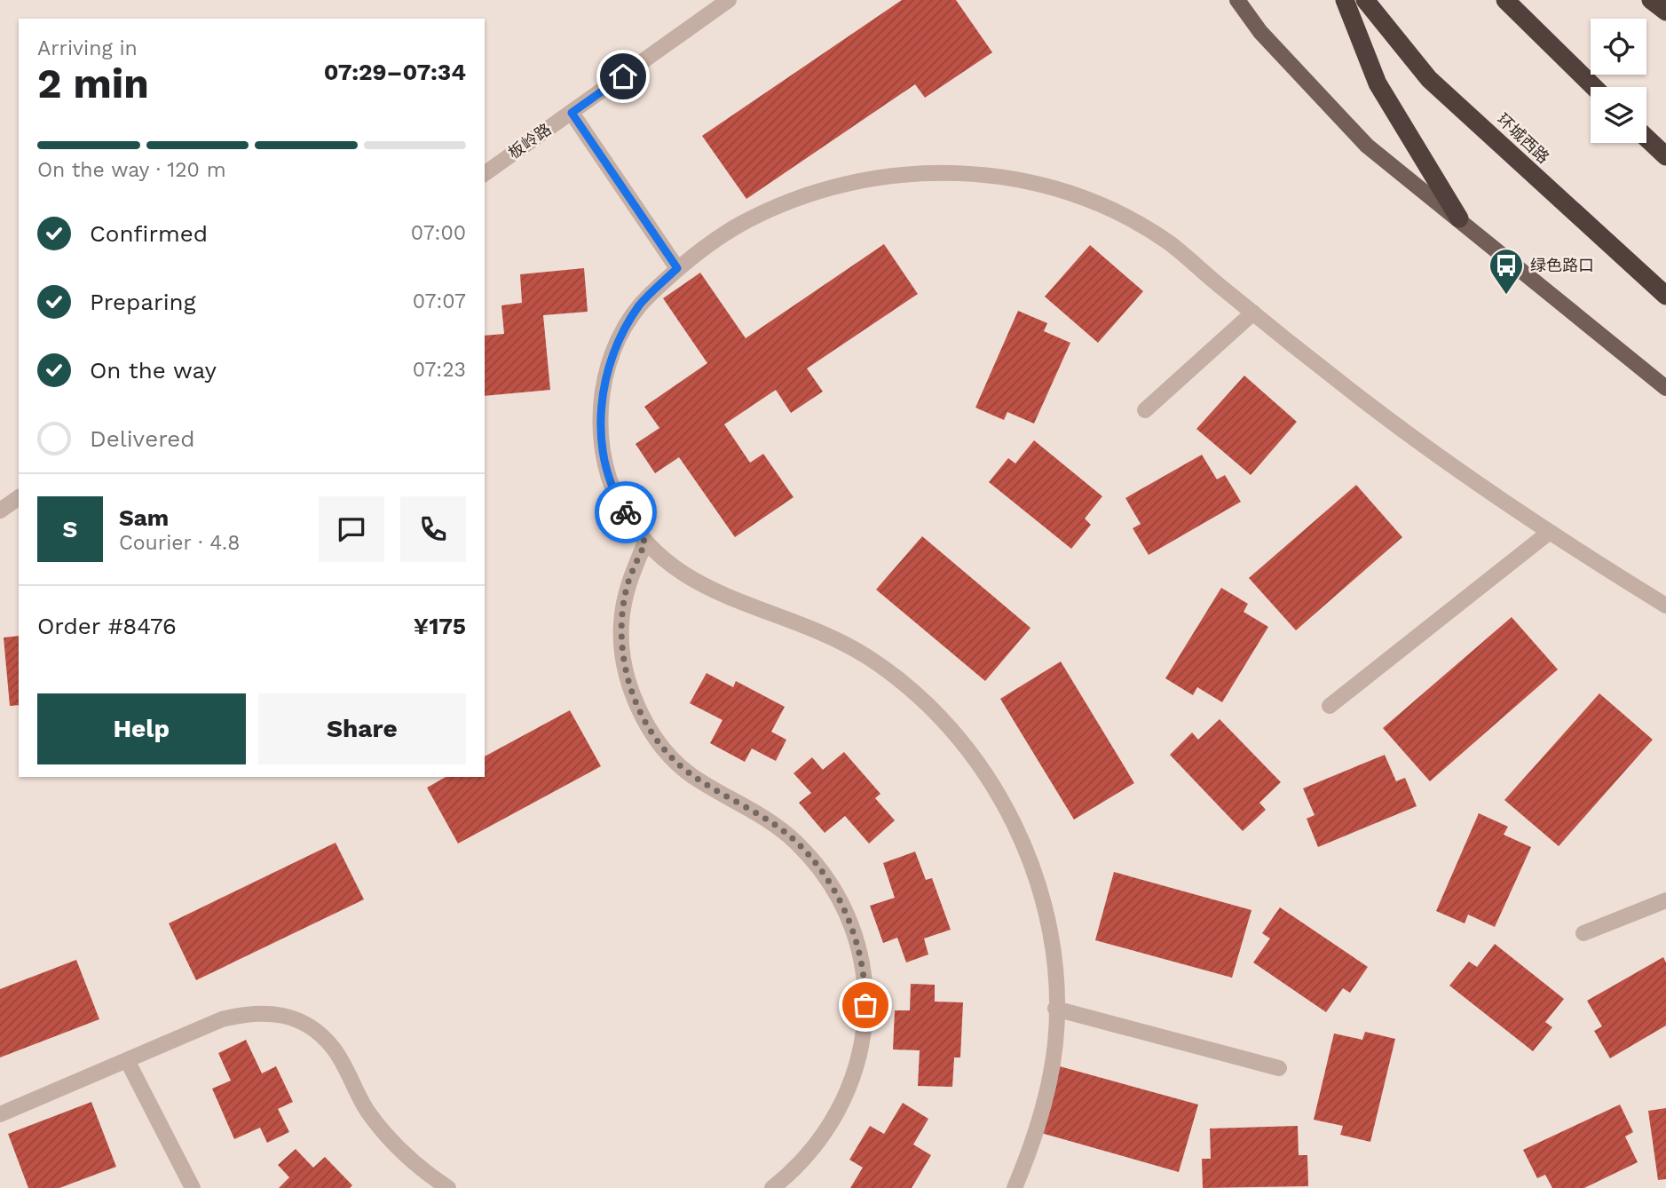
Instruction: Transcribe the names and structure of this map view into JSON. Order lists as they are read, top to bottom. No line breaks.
{"streets":{"highway":["环城西路"],"street":["板岭路"]},"places":{"bus stop":["绿色路口"]},"page":{"heading":["2 min","Arriving in","07:29–07:34"],"panel":["Sam","Courier · 4.8","Order #8476","¥175"],"bar":"On the way · 120 m","list":[["Confirmed","07:00"],["Preparing","07:07"],["On the way","07:23"],"Delivered"],"round":"S","buttons":["Help","Share"]}}
